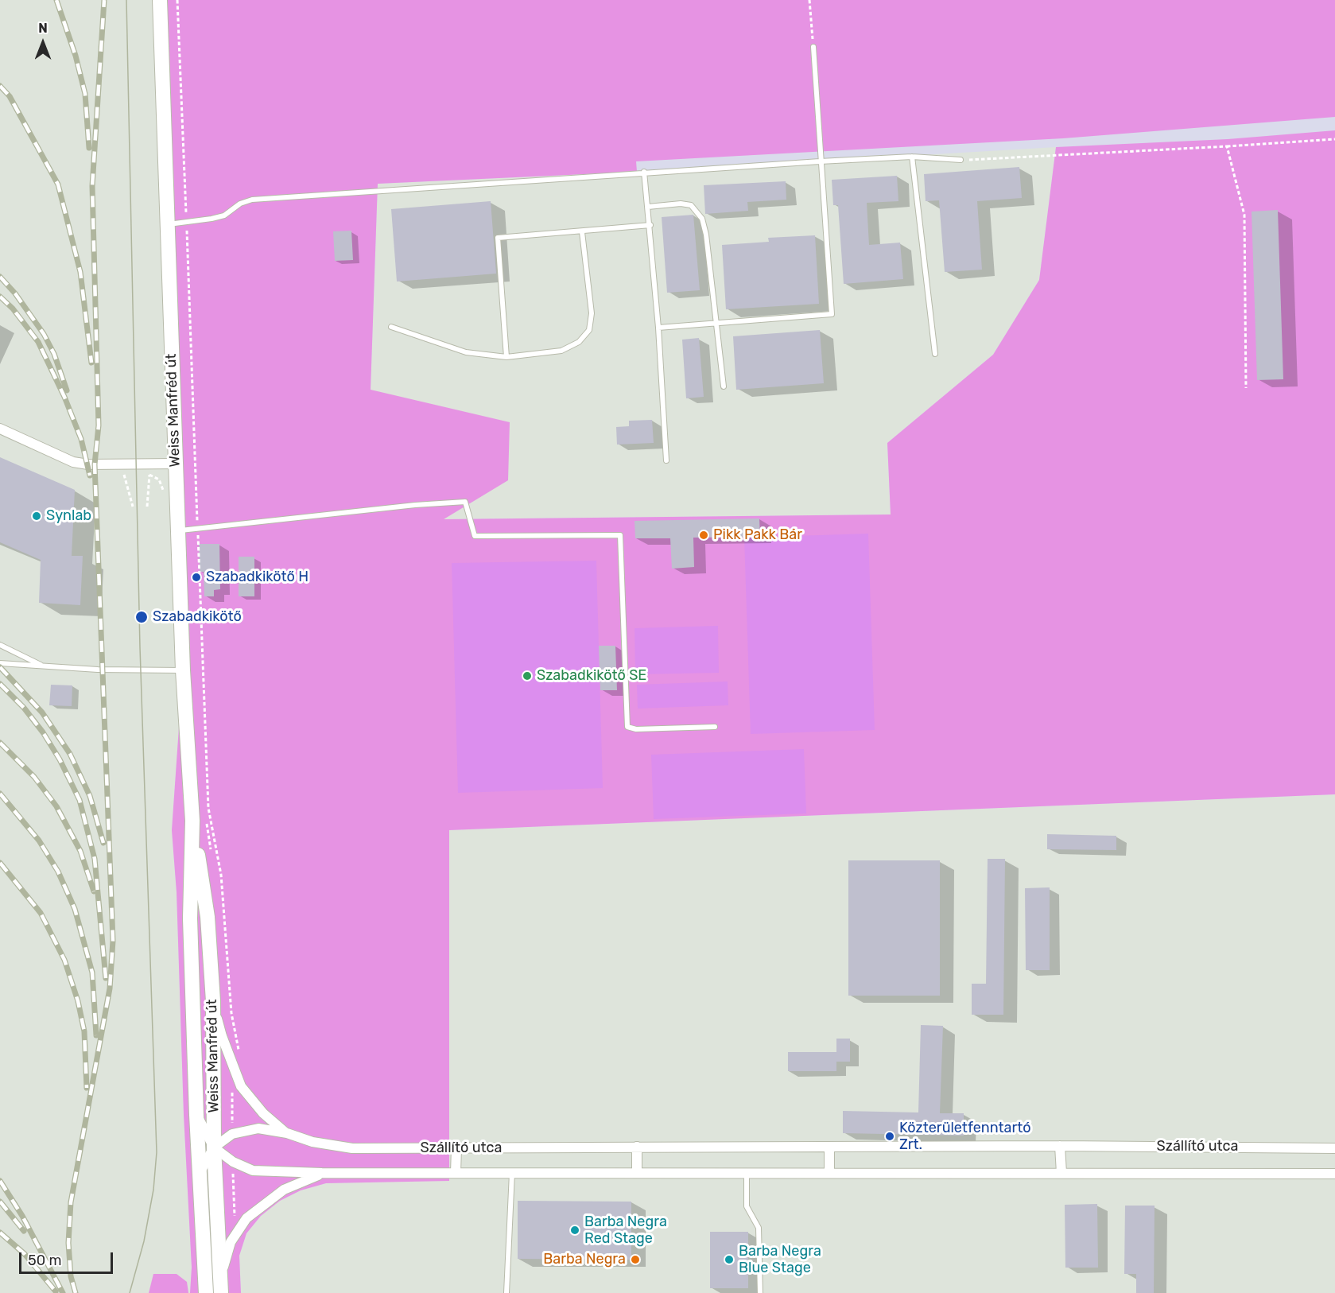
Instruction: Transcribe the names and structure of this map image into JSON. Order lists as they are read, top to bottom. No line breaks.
{"streets":{"main road":["Weiss Manfréd út"],"street":["Szállító utca"]},"crossings":[["Weiss Manfréd út","Szállító utca"]],"places":["Synlab","Pikk Pakk Bár","Szabadkikötő H","Szabadkikötő","Szabadkikötő SE","Közterületfenntartó Zrt.","Barba Negra Red Stage","Barba Negra","Barba Negra Blue Stage"],"scale_bar":"50 m","north":"top"}
